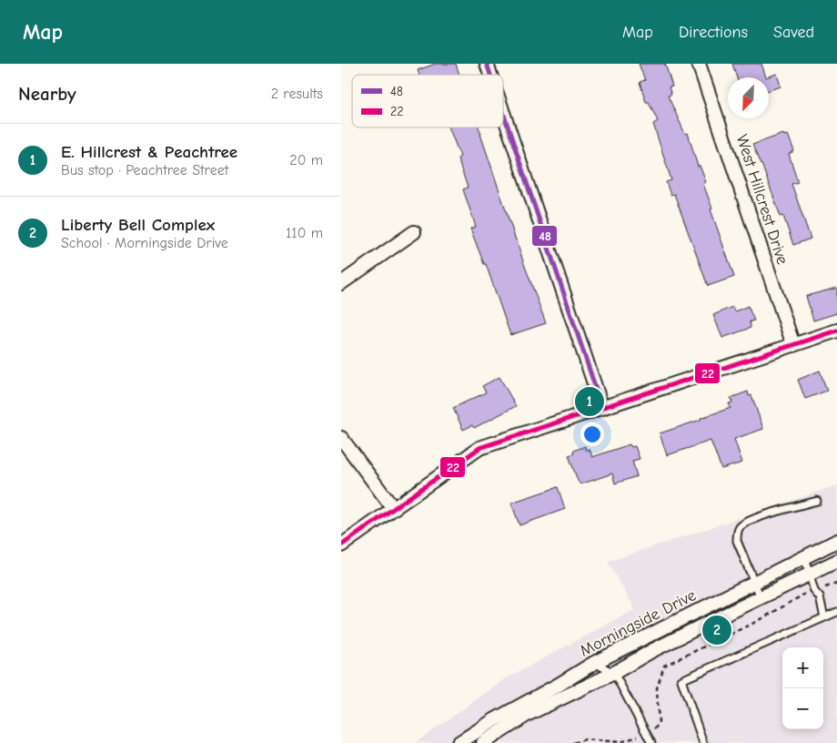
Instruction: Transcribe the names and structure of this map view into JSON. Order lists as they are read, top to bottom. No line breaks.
{"streets":{"street":["West Hillcrest Drive","Morningside Drive"]},"lines":["transit line 48","transit line 22"],"legend":["48","22"],"north":"bottom left","page":{"header":"Map","nav":["Map","Directions","Saved"],"heading":["Nearby","2 results"],"list":[{"mark":"1","name":"E. Hillcrest & Peachtree","note":"Bus stop · Peachtree Street","value":"20 m"},{"mark":"2","name":"Liberty Bell Complex","note":"School · Morningside Drive","value":"110 m"}],"pins":["1","2"],"map_buttons":["+","−"]}}
